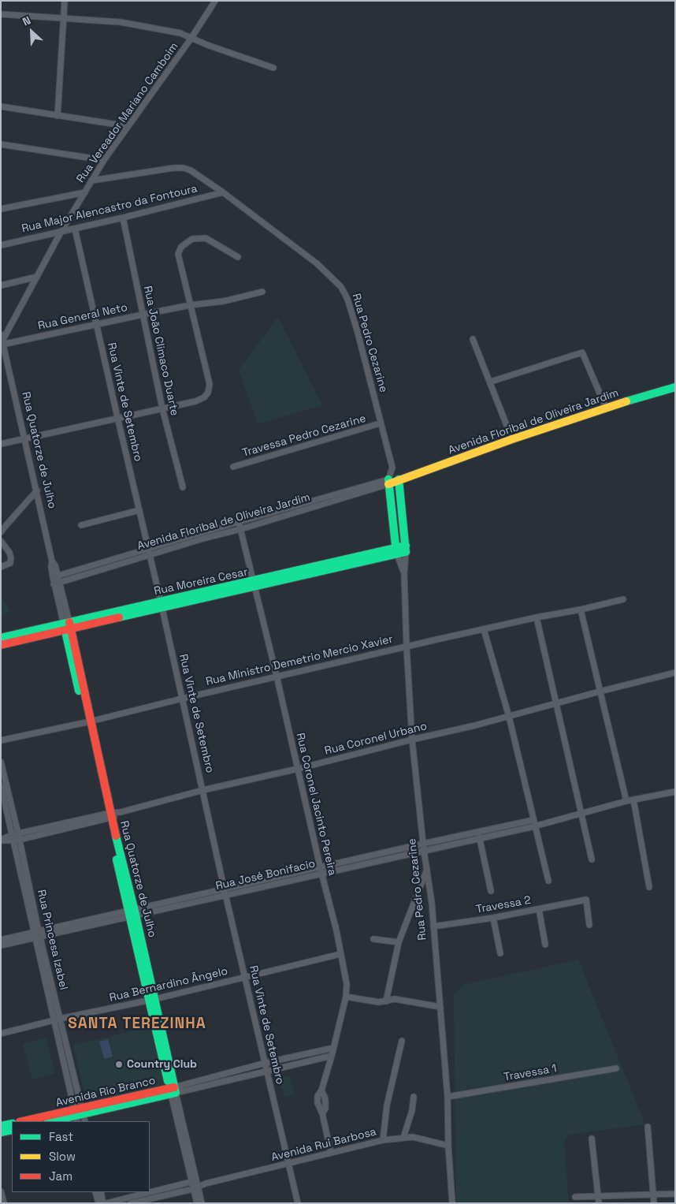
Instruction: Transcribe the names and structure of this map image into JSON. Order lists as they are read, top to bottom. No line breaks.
{"streets":{"street":["Rua Vereador Mariano Camboim","Rua Major Alencastro da Fontoura","Rua General Neto","Rua Pedro Cezarine","Rua João Climaco Duarte","Rua Vinte de Setembro","Avenida Floribal de Oliveira Jardim","Travessa Pedro Cezarine","Rua Quatorze de Julho","Rua Moreira Cesar","Rua Ministro Demetrio Mercio Xavier","Rua Coronel Urbano","Rua Coronel Jacinto Pereira","Rua José Bonifacio","Travessa 2","Rua Princesa Izabel","Rua Bernardino Ângelo","Travessa 1","Avenida Rio Branco","Avenida Rui Barbosa"]},"crossings":[["Rua Vereador Mariano Camboim","Rua Major Alencastro da Fontoura"],["Rua Vereador Mariano Camboim","Rua General Neto"],["Rua Vereador Mariano Camboim","Rua Pedro Cezarine"],["Rua Vereador Mariano Camboim","Rua Quatorze de Julho"],["Rua Major Alencastro da Fontoura","Rua Pedro Cezarine"],["Rua Major Alencastro da Fontoura","Rua João Climaco Duarte"],["Rua Major Alencastro da Fontoura","Rua Vinte de Setembro"],["Rua General Neto","Rua João Climaco Duarte"],["Rua General Neto","Rua Vinte de Setembro"],["Rua General Neto","Rua Quatorze de Julho"],["Rua Pedro Cezarine","Avenida Floribal de Oliveira Jardim"],["Rua Pedro Cezarine","Travessa Pedro Cezarine"],["Rua Pedro Cezarine","Rua Moreira Cesar"],["Rua Pedro Cezarine","Rua Ministro Demetrio Mercio Xavier"],["Rua Pedro Cezarine","Rua Coronel Urbano"],["Rua Pedro Cezarine","Rua José Bonifacio"],["Rua Pedro Cezarine","Travessa 2"],["Rua Pedro Cezarine","Travessa 1"],["Rua Pedro Cezarine","Avenida Rui Barbosa"],["Rua Vinte de Setembro","Avenida Floribal de Oliveira Jardim"],["Rua Vinte de Setembro","Rua Moreira Cesar"],["Rua Vinte de Setembro","Rua Ministro Demetrio Mercio Xavier"],["Rua Vinte de Setembro","Rua Coronel Urbano"],["Rua Vinte de Setembro","Rua José Bonifacio"],["Rua Vinte de Setembro","Rua Bernardino Ângelo"],["Rua Vinte de Setembro","Avenida Rio Branco"],["Rua Vinte de Setembro","Avenida Rui Barbosa"],["Avenida Floribal de Oliveira Jardim","Rua Quatorze de Julho"],["Avenida Floribal de Oliveira Jardim","Rua Coronel Jacinto Pereira"],["Rua Quatorze de Julho","Rua Moreira Cesar"],["Rua Quatorze de Julho","Rua Ministro Demetrio Mercio Xavier"],["Rua Quatorze de Julho","Rua Coronel Urbano"],["Rua Quatorze de Julho","Rua José Bonifacio"],["Rua Quatorze de Julho","Rua Bernardino Ângelo"],["Rua Quatorze de Julho","Avenida Rio Branco"],["Rua Quatorze de Julho","Avenida Rui Barbosa"],["Rua Moreira Cesar","Rua Coronel Jacinto Pereira"],["Rua Ministro Demetrio Mercio Xavier","Rua Coronel Jacinto Pereira"],["Rua Coronel Urbano","Rua Coronel Jacinto Pereira"],["Rua Coronel Urbano","Rua Princesa Izabel"],["Rua Coronel Jacinto Pereira","Rua José Bonifacio"],["Rua Coronel Jacinto Pereira","Rua Bernardino Ângelo"],["Rua Coronel Jacinto Pereira","Avenida Rio Branco"],["Rua Coronel Jacinto Pereira","Avenida Rui Barbosa"],["Rua José Bonifacio","Rua Princesa Izabel"],["Rua Princesa Izabel","Rua Bernardino Ângelo"],["Rua Princesa Izabel","Avenida Rio Branco"]],"districts":["SANTA TEREZINHA"],"places":["Country Club"],"legend":["Fast","Slow","Jam"],"north":"top left"}
